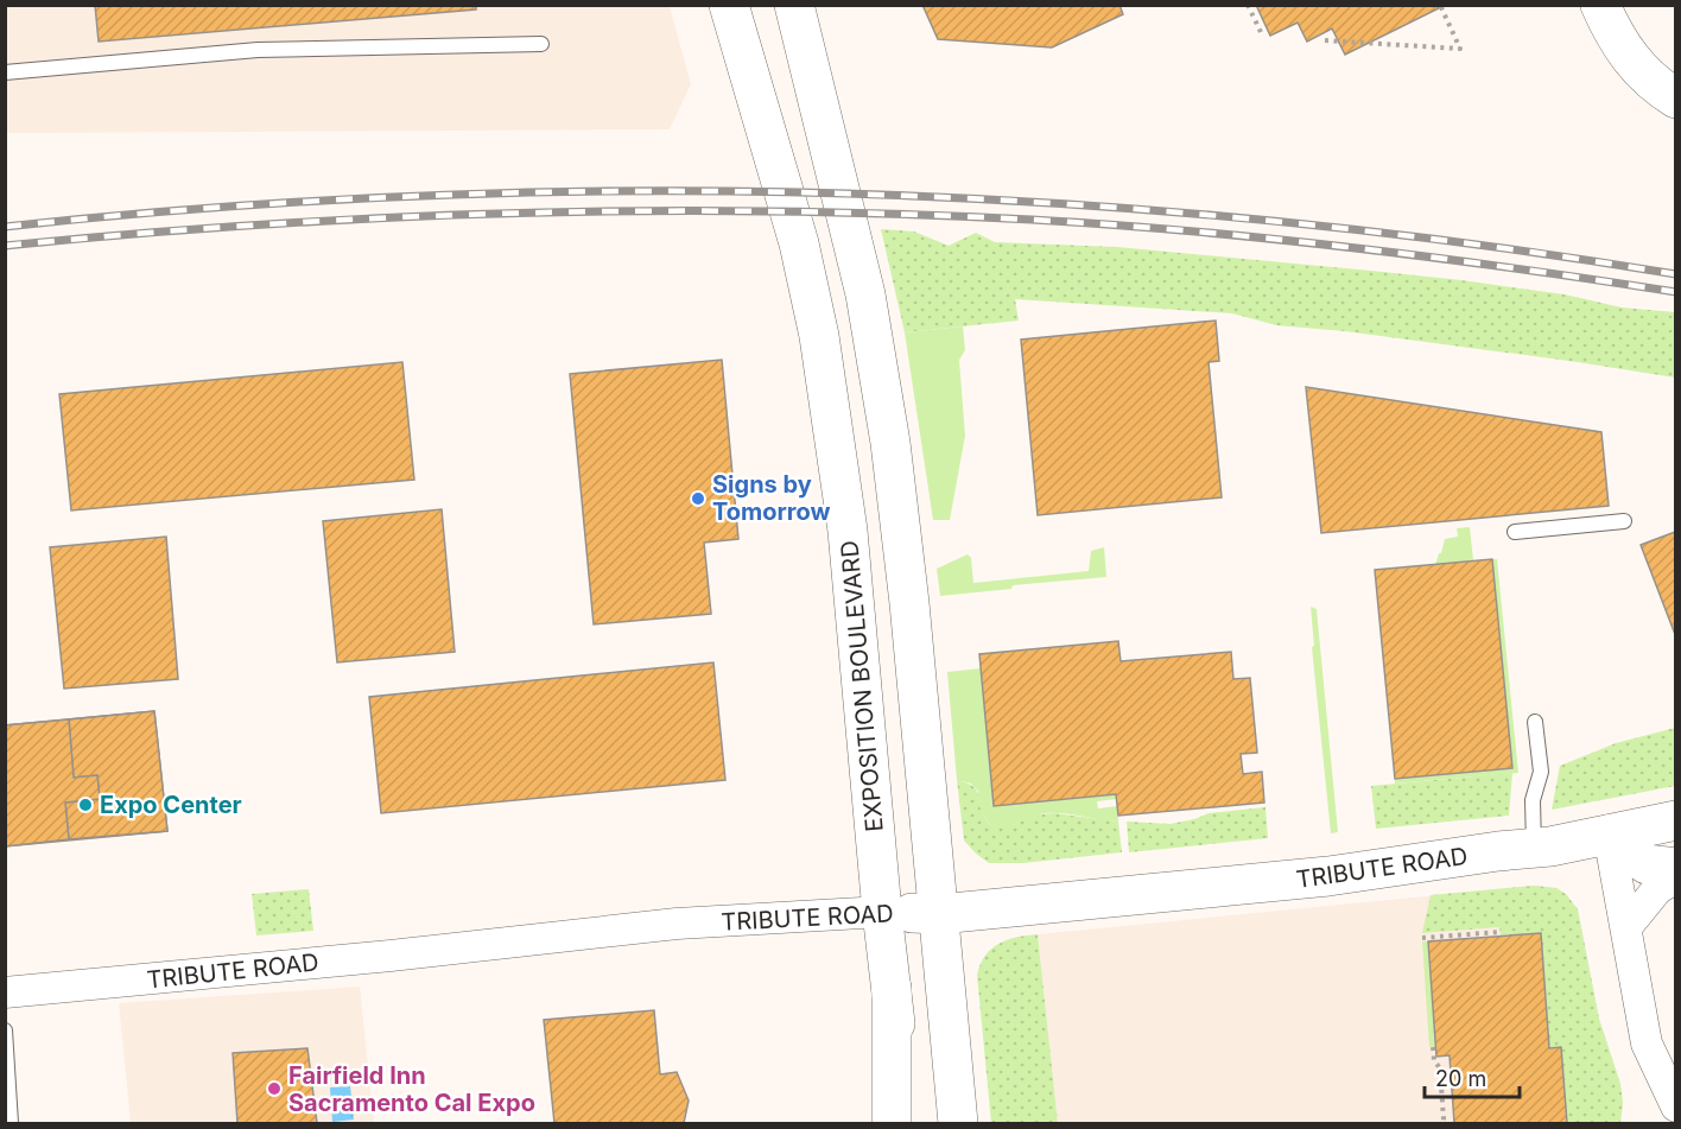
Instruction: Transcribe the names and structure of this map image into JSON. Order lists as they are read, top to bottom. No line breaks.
{"streets":{"main road":["EXPOSITION BOULEVARD","TRIBUTE ROAD"]},"crossings":[["EXPOSITION BOULEVARD","TRIBUTE ROAD"]],"places":["Signs by Tomorrow","Expo Center","Fairfield Inn Sacramento Cal Expo"],"scale_bar":"20 m"}
